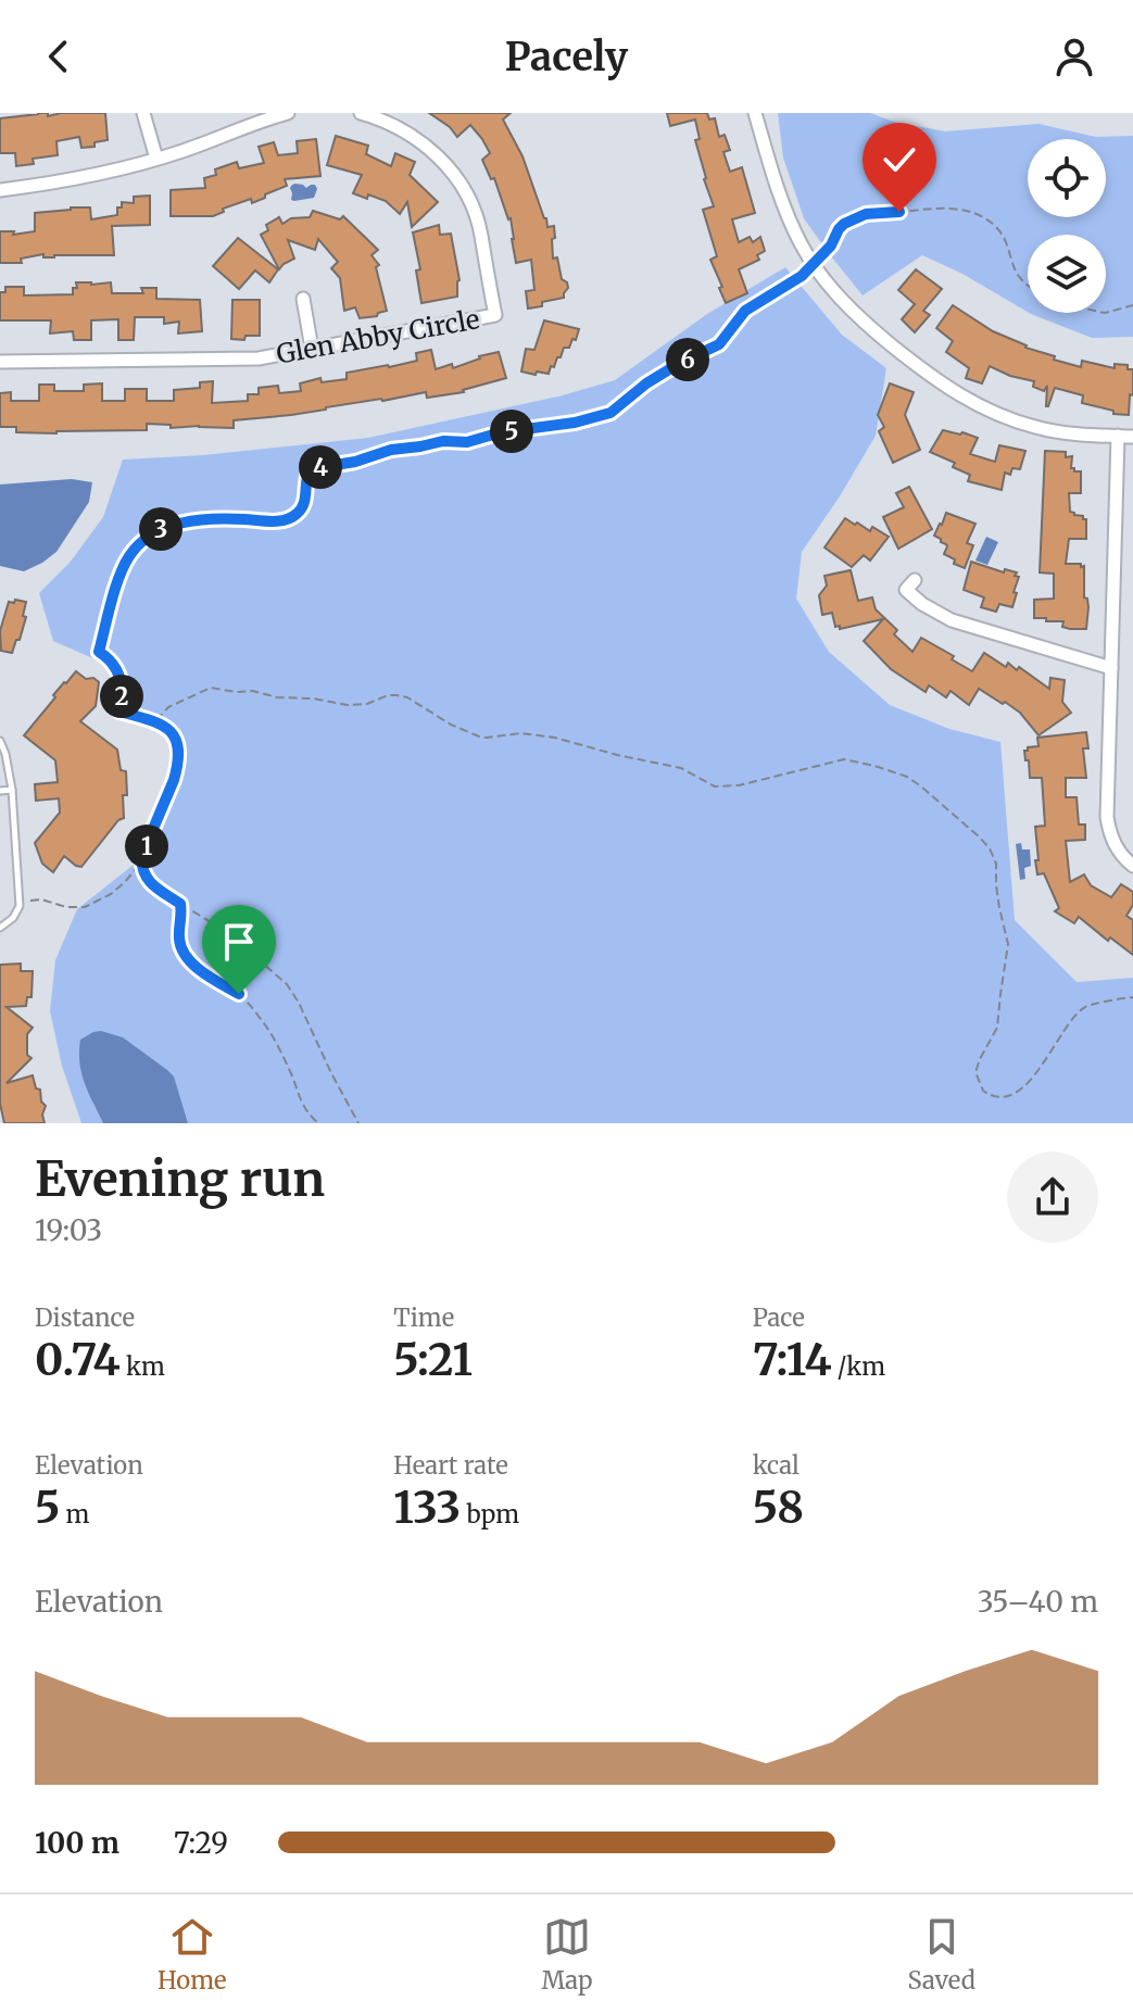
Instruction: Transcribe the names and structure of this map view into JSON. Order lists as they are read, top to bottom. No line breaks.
{"streets":{"street":["Glen Abby Circle"]},"page":{"header":"Pacely","pins":["6","5","4","3","2","1"],"heading":["Evening run","19:03"],"stats":[["Distance","0.74 km"],["Time","5:21"],["Pace","7:14 /km"],["Elevation","5 m"],["Heart rate","133 bpm"],["kcal","58"]],"chart":["Elevation","35–40 m"],"list":[{"name":"100 m","note":"7:29"}],"tabs":["Home","Map","Saved"]}}
